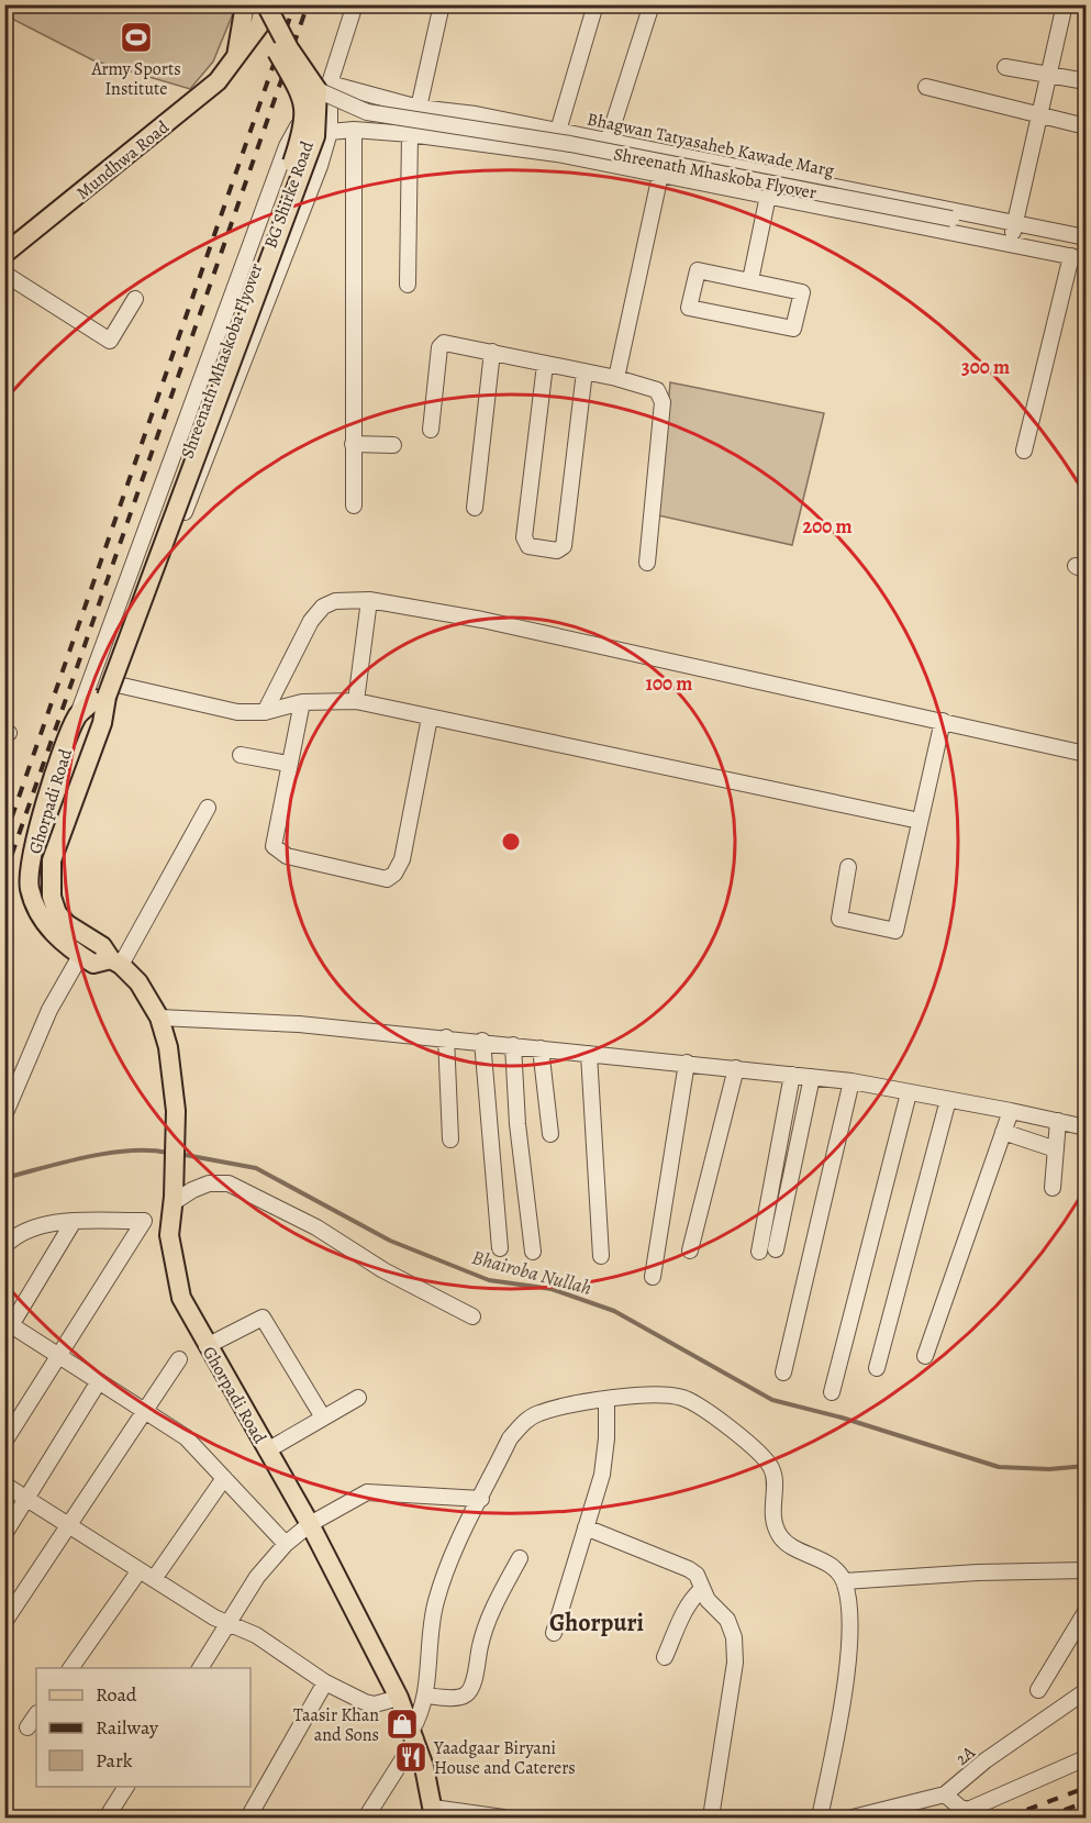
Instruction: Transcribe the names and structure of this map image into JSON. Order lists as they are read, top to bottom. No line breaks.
{"streets":{"main road":["Mundhwa Road","Shreenath Mhaskoba Flyover","Ghorpadi Road"],"street":["Bhagwan Tatyasaheb Kawade Marg","BG Shirke Road","2A"]},"crossings":[["Bhagwan Tatyasaheb Kawade Marg","Shreenath Mhaskoba Flyover"],["Bhagwan Tatyasaheb Kawade Marg","BG Shirke Road"],["Shreenath Mhaskoba Flyover","BG Shirke Road"],["Shreenath Mhaskoba Flyover","Ghorpadi Road"]],"districts":["Ghorpuri"],"water":["Bhairoba Nullah"],"places":{"sports":["Army Sports Institute"],"shop":["Taasir Khan and Sons"],"restaurant":["Yaadgaar Biryani House and Caterers"]},"legend":["Road","Railway","Park"],"rings":["300 m","200 m","100 m"]}
